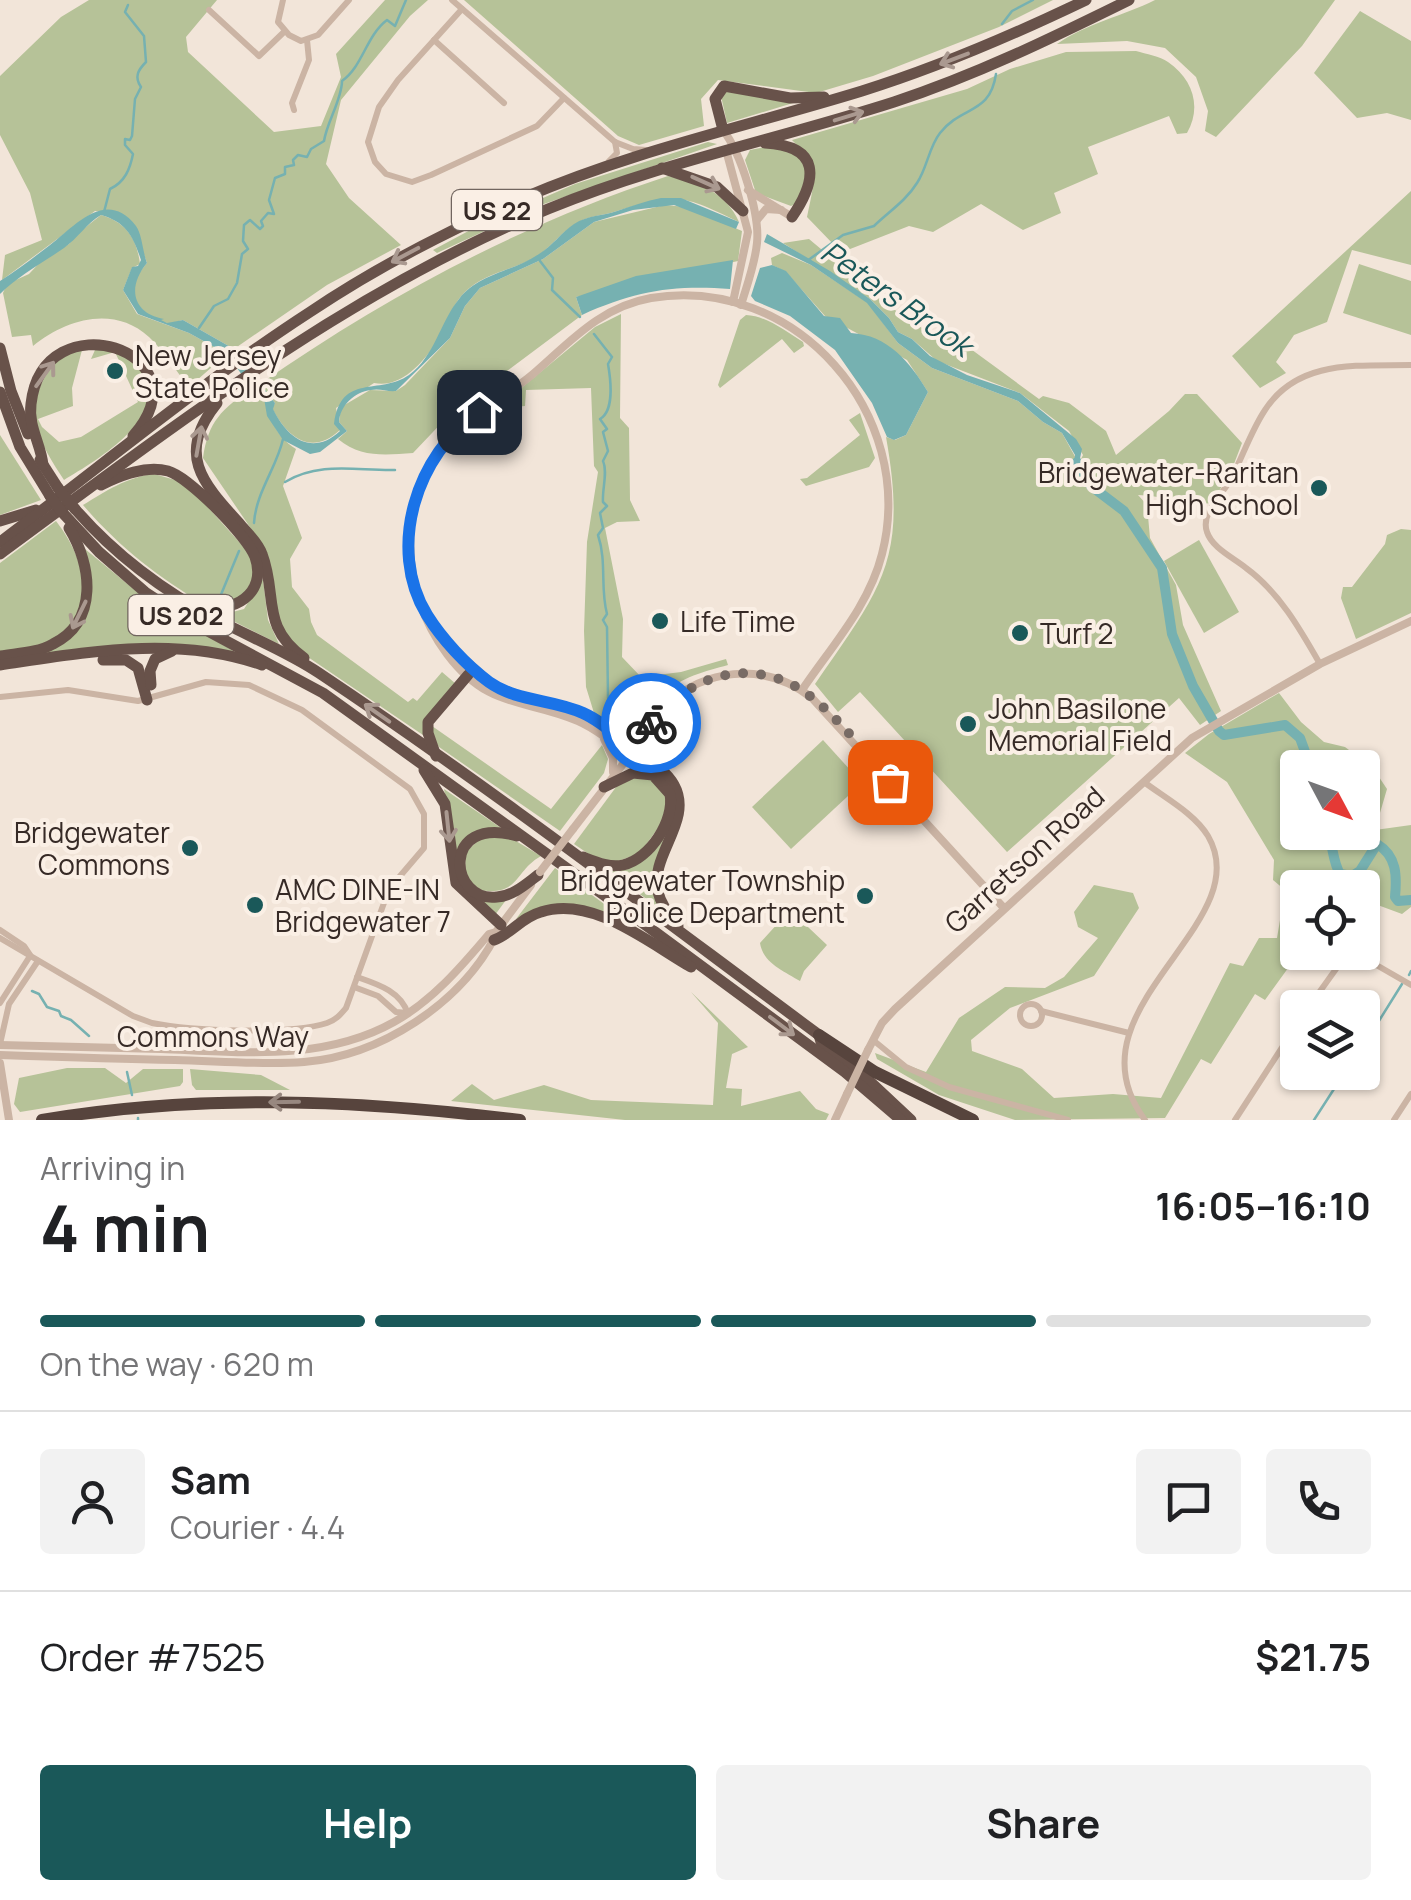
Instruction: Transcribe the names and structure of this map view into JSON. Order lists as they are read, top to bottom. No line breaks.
{"streets":{"highway":["US 22","US 202"],"street":["Garretson Road","Commons Way"]},"crossings":[["US 22","US 202"],["Garretson Road","Commons Way"]],"water":["Peters Brook"],"places":["New Jersey State Police","Bridgewater-Raritan High School","Life Time","Turf 2","John Basilone Memorial Field","Bridgewater Commons","Bridgewater Township Police Department","AMC DINE-IN Bridgewater 7"],"north":"bottom right","page":{"heading":["4 min","Arriving in","16:05–16:10"],"panel":["Sam","Courier · 4.4","Order #7525","$21.75"],"bar":"On the way · 620 m","buttons":["Help","Share"]}}
